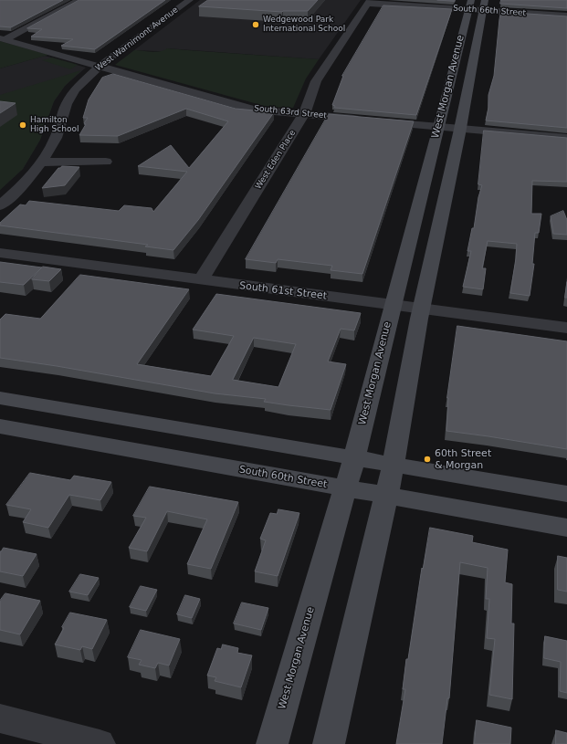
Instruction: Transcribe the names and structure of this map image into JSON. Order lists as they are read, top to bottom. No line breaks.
{"streets":{"street":["South 66th Street","West Warnimont Avenue","West Morgan Avenue","South 63rd Street","West Eden Place","South 61st Street","South 60th Street"]},"crossings":[["South 66th Street","West Morgan Avenue"],["South 66th Street","West Eden Place"],["West Warnimont Avenue","South 63rd Street"],["West Morgan Avenue","South 63rd Street"],["West Morgan Avenue","South 61st Street"],["West Morgan Avenue","South 60th Street"],["South 63rd Street","West Eden Place"],["West Eden Place","South 61st Street"]],"places":["Wedgewood Park International School","Hamilton High School","60th Street & Morgan"]}
